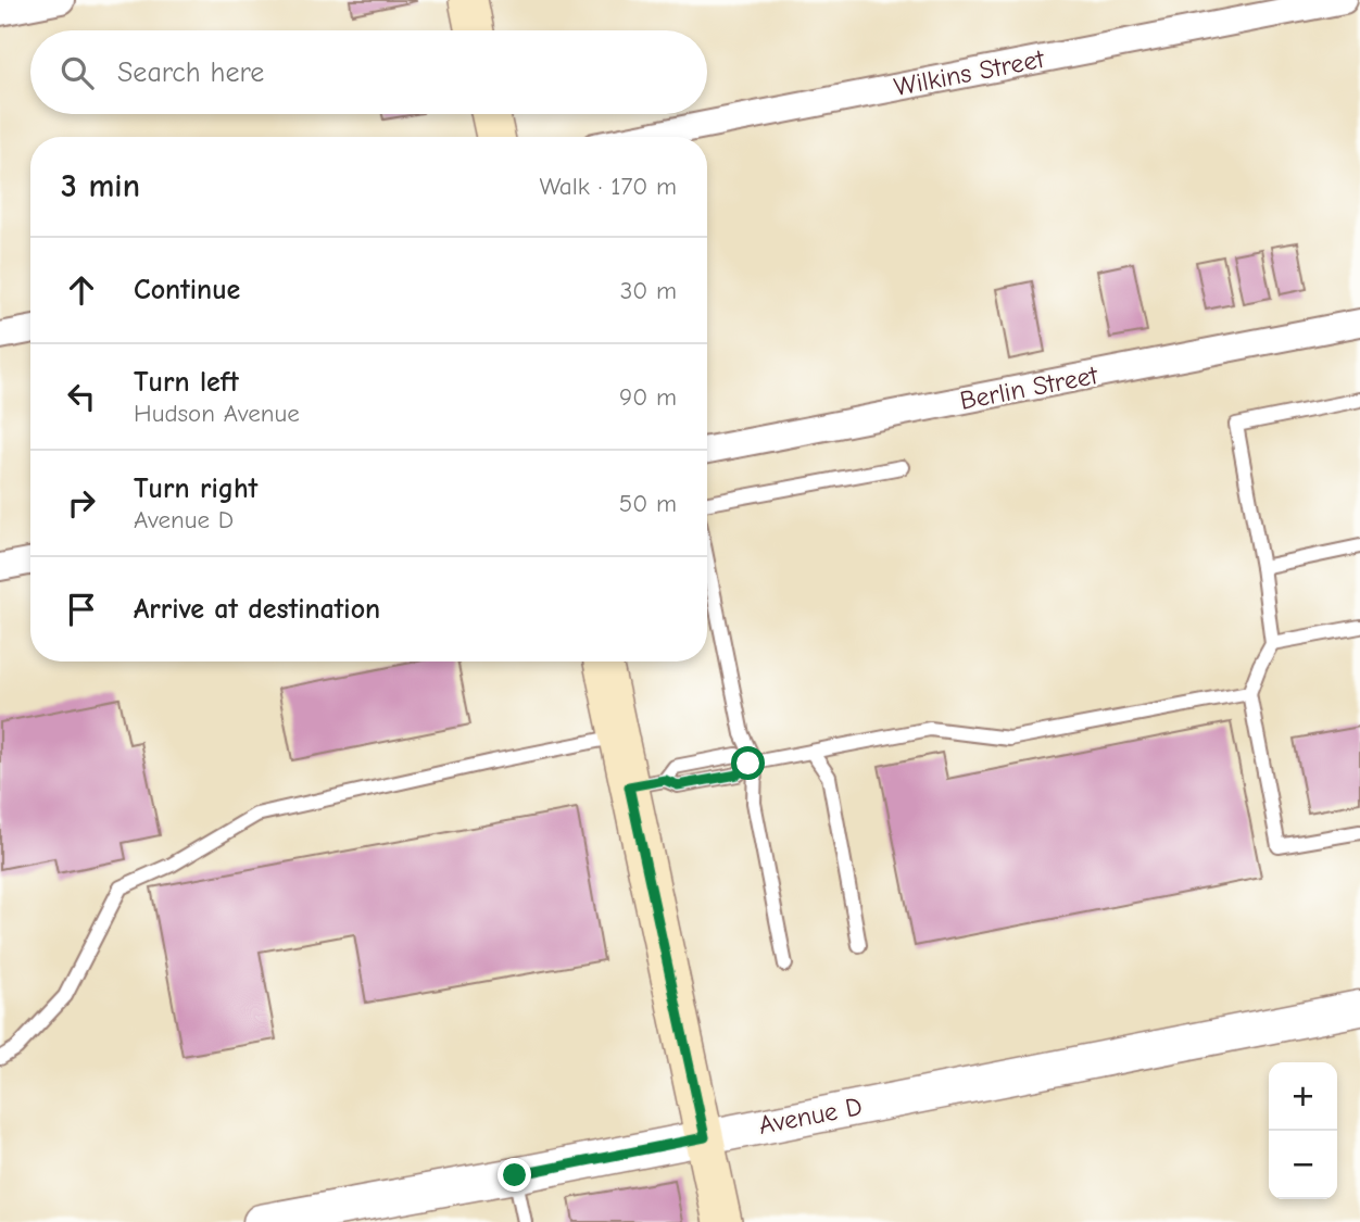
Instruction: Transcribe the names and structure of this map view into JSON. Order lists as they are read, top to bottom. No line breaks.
{"streets":{"street":["Wilkins Street","Berlin Street","Avenue D"]},"page":{"search":"Search here","heading":["3 min","Walk · 170 m"],"list":[["Continue","30 m"],["Turn left","Hudson Avenue","90 m"],["Turn right","Avenue D","50 m"],"Arrive at destination"],"map_buttons":["+","−"]}}
